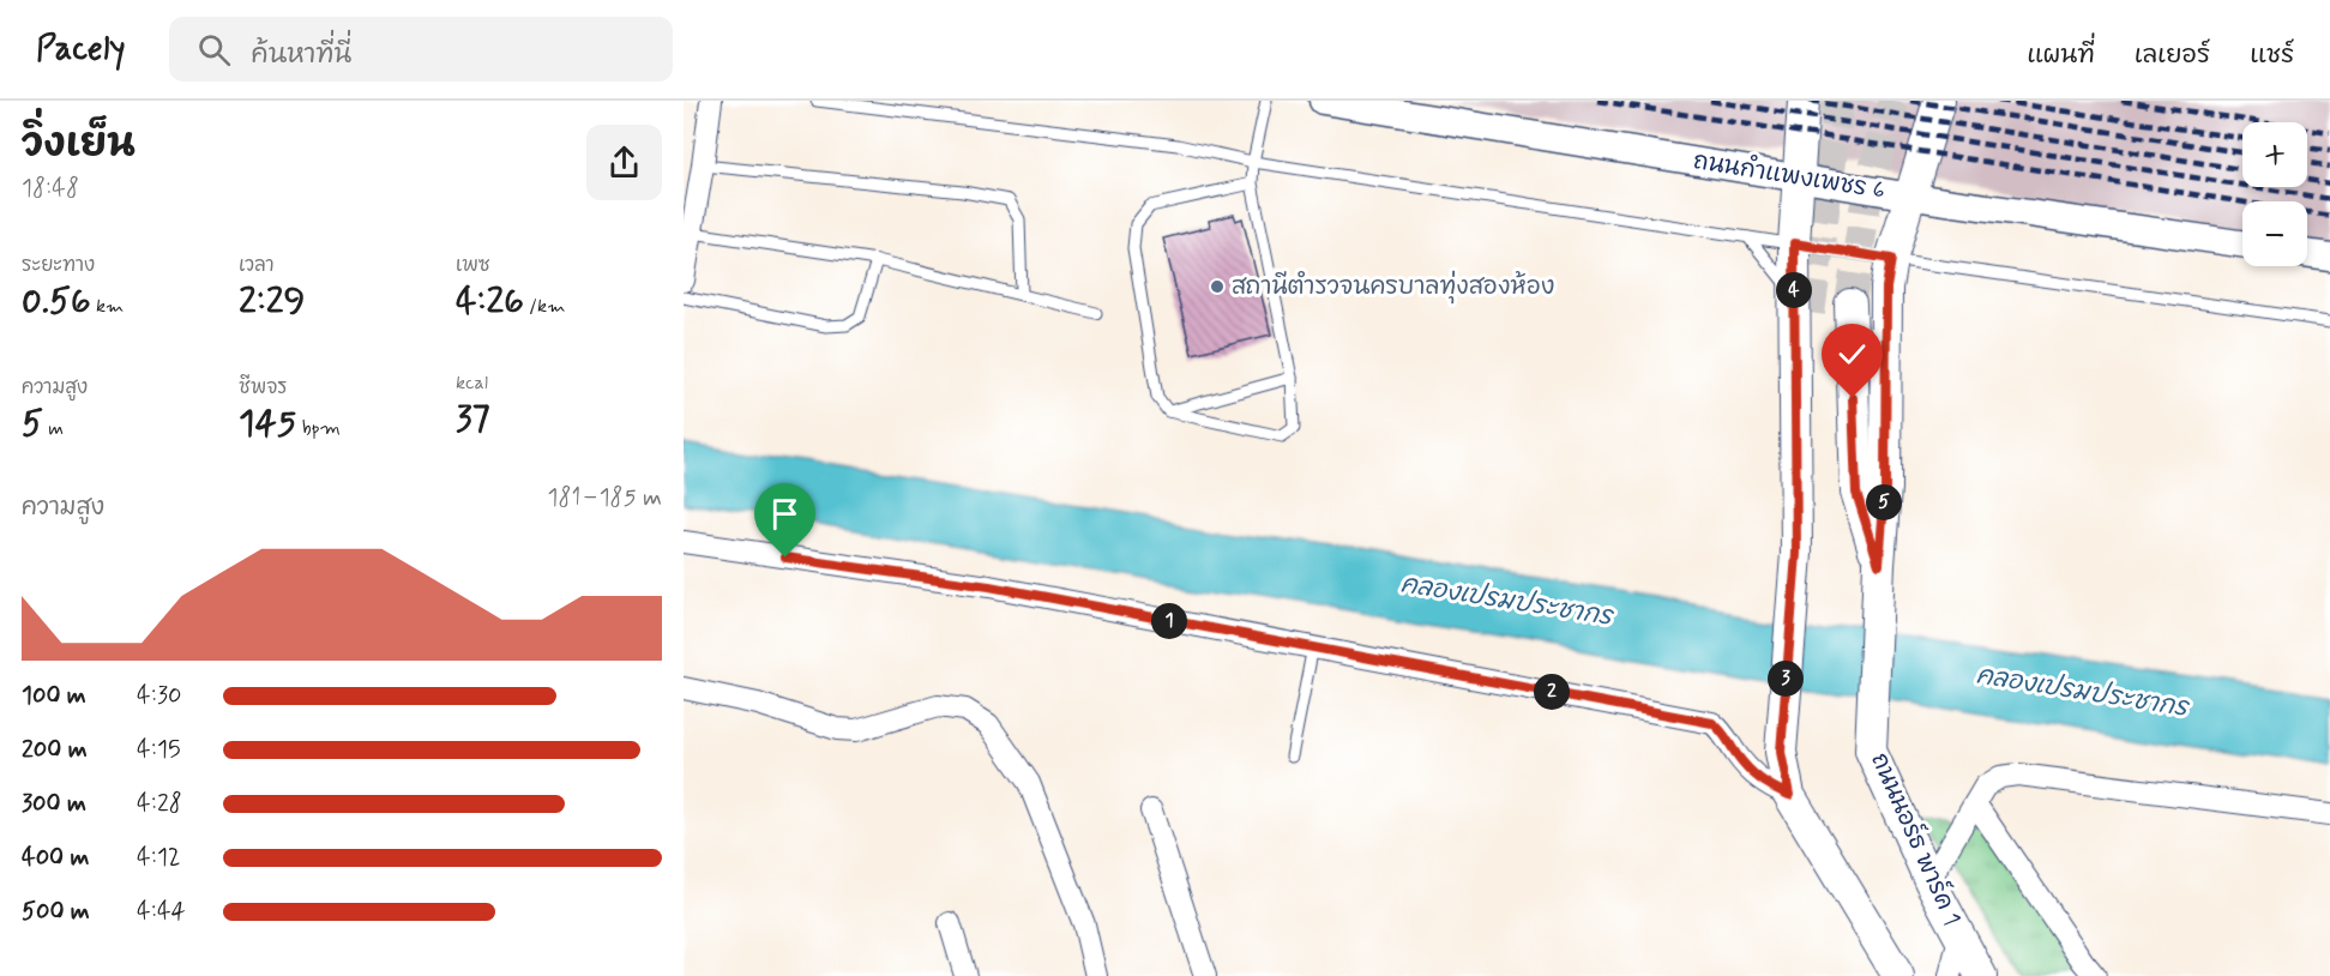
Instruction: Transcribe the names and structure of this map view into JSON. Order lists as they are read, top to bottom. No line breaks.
{"streets":{"main road":["ถนนนอร์ธ พาร์ค 1"],"street":["ถนนกำแพงเพชร 6"]},"crossings":[["ถนนกำแพงเพชร 6","ถนนนอร์ธ พาร์ค 1"]],"water":["คลองเปรมประชากร"],"places":["สถานีตำรวจนครบาลทุ่งสองห้อง"],"page":{"header":"Pacely","search":"ค้นหาที่นี่","nav":["แผนที่","เลเยอร์","แชร์"],"heading":["วิ่งเย็น","18:48"],"map_buttons":["+","−"],"stats":[["ระยะทาง","0.56 km"],["เวลา","2:29"],["เพซ","4:26 /km"],["ความสูง","5 m"],["ชีพจร","145 bpm"],["kcal","37"]],"pins":["4","5","1","3","2"],"chart":["ความสูง","181–185 m"],"list":[{"name":"100 m","note":"4:30"},{"name":"200 m","note":"4:15"},{"name":"300 m","note":"4:28"},{"name":"400 m","note":"4:12"},{"name":"500 m","note":"4:44"}]}}
